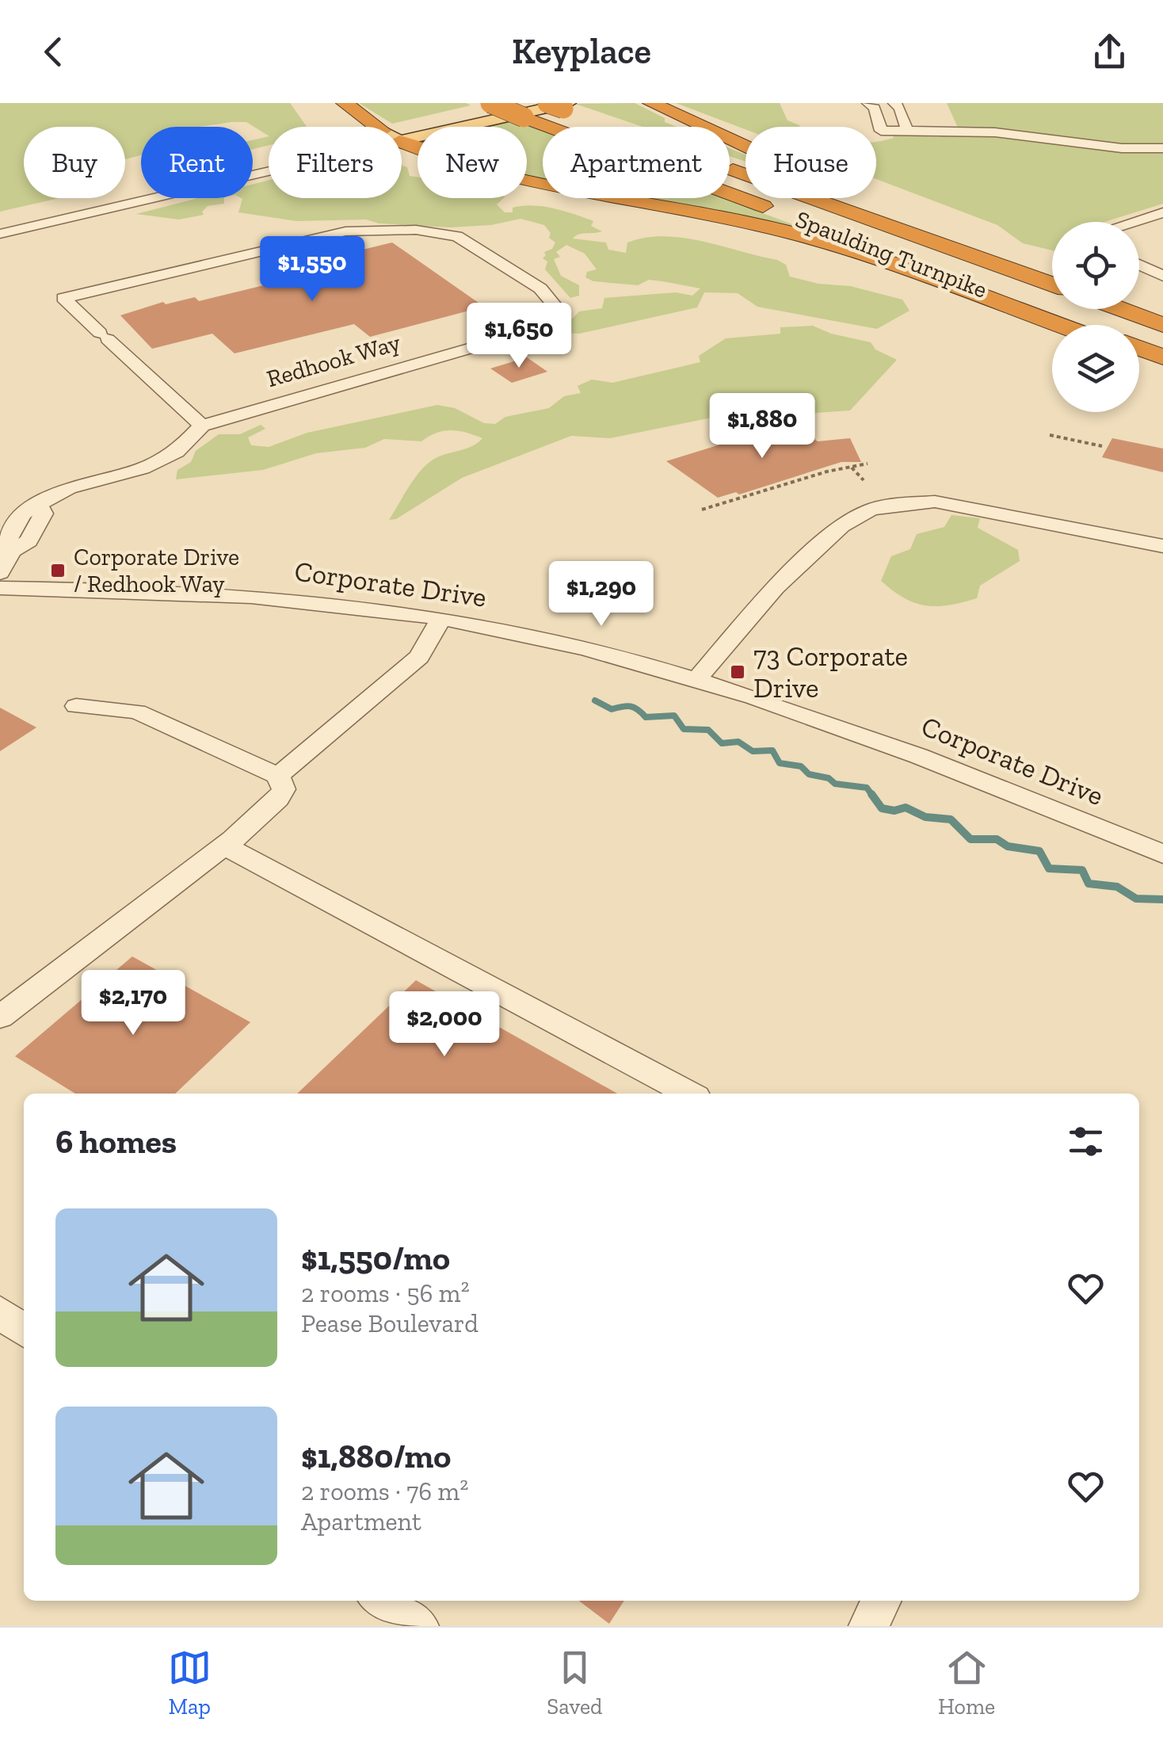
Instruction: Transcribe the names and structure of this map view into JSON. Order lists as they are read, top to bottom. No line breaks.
{"streets":{"highway":["Spaulding Turnpike"],"street":["Redhook Way","Corporate Drive"]},"places":{"transit":["Corporate Drive / Redhook Way","73 Corporate Drive"]},"page":{"header":"Keyplace","chip":["Buy","Rent","Filters","New","Apartment","House"],"price":["$1,550","$1,650","$1,880","$1,290","$2,170","$2,000"],"heading":"6 homes","list":[{"name":"$1,550/mo","note":"2 rooms · 56 m² · Pease Boulevard"},{"name":"$1,880/mo","note":"2 rooms · 76 m² · Apartment"}],"tabs":["Map","Saved","Home"]}}
